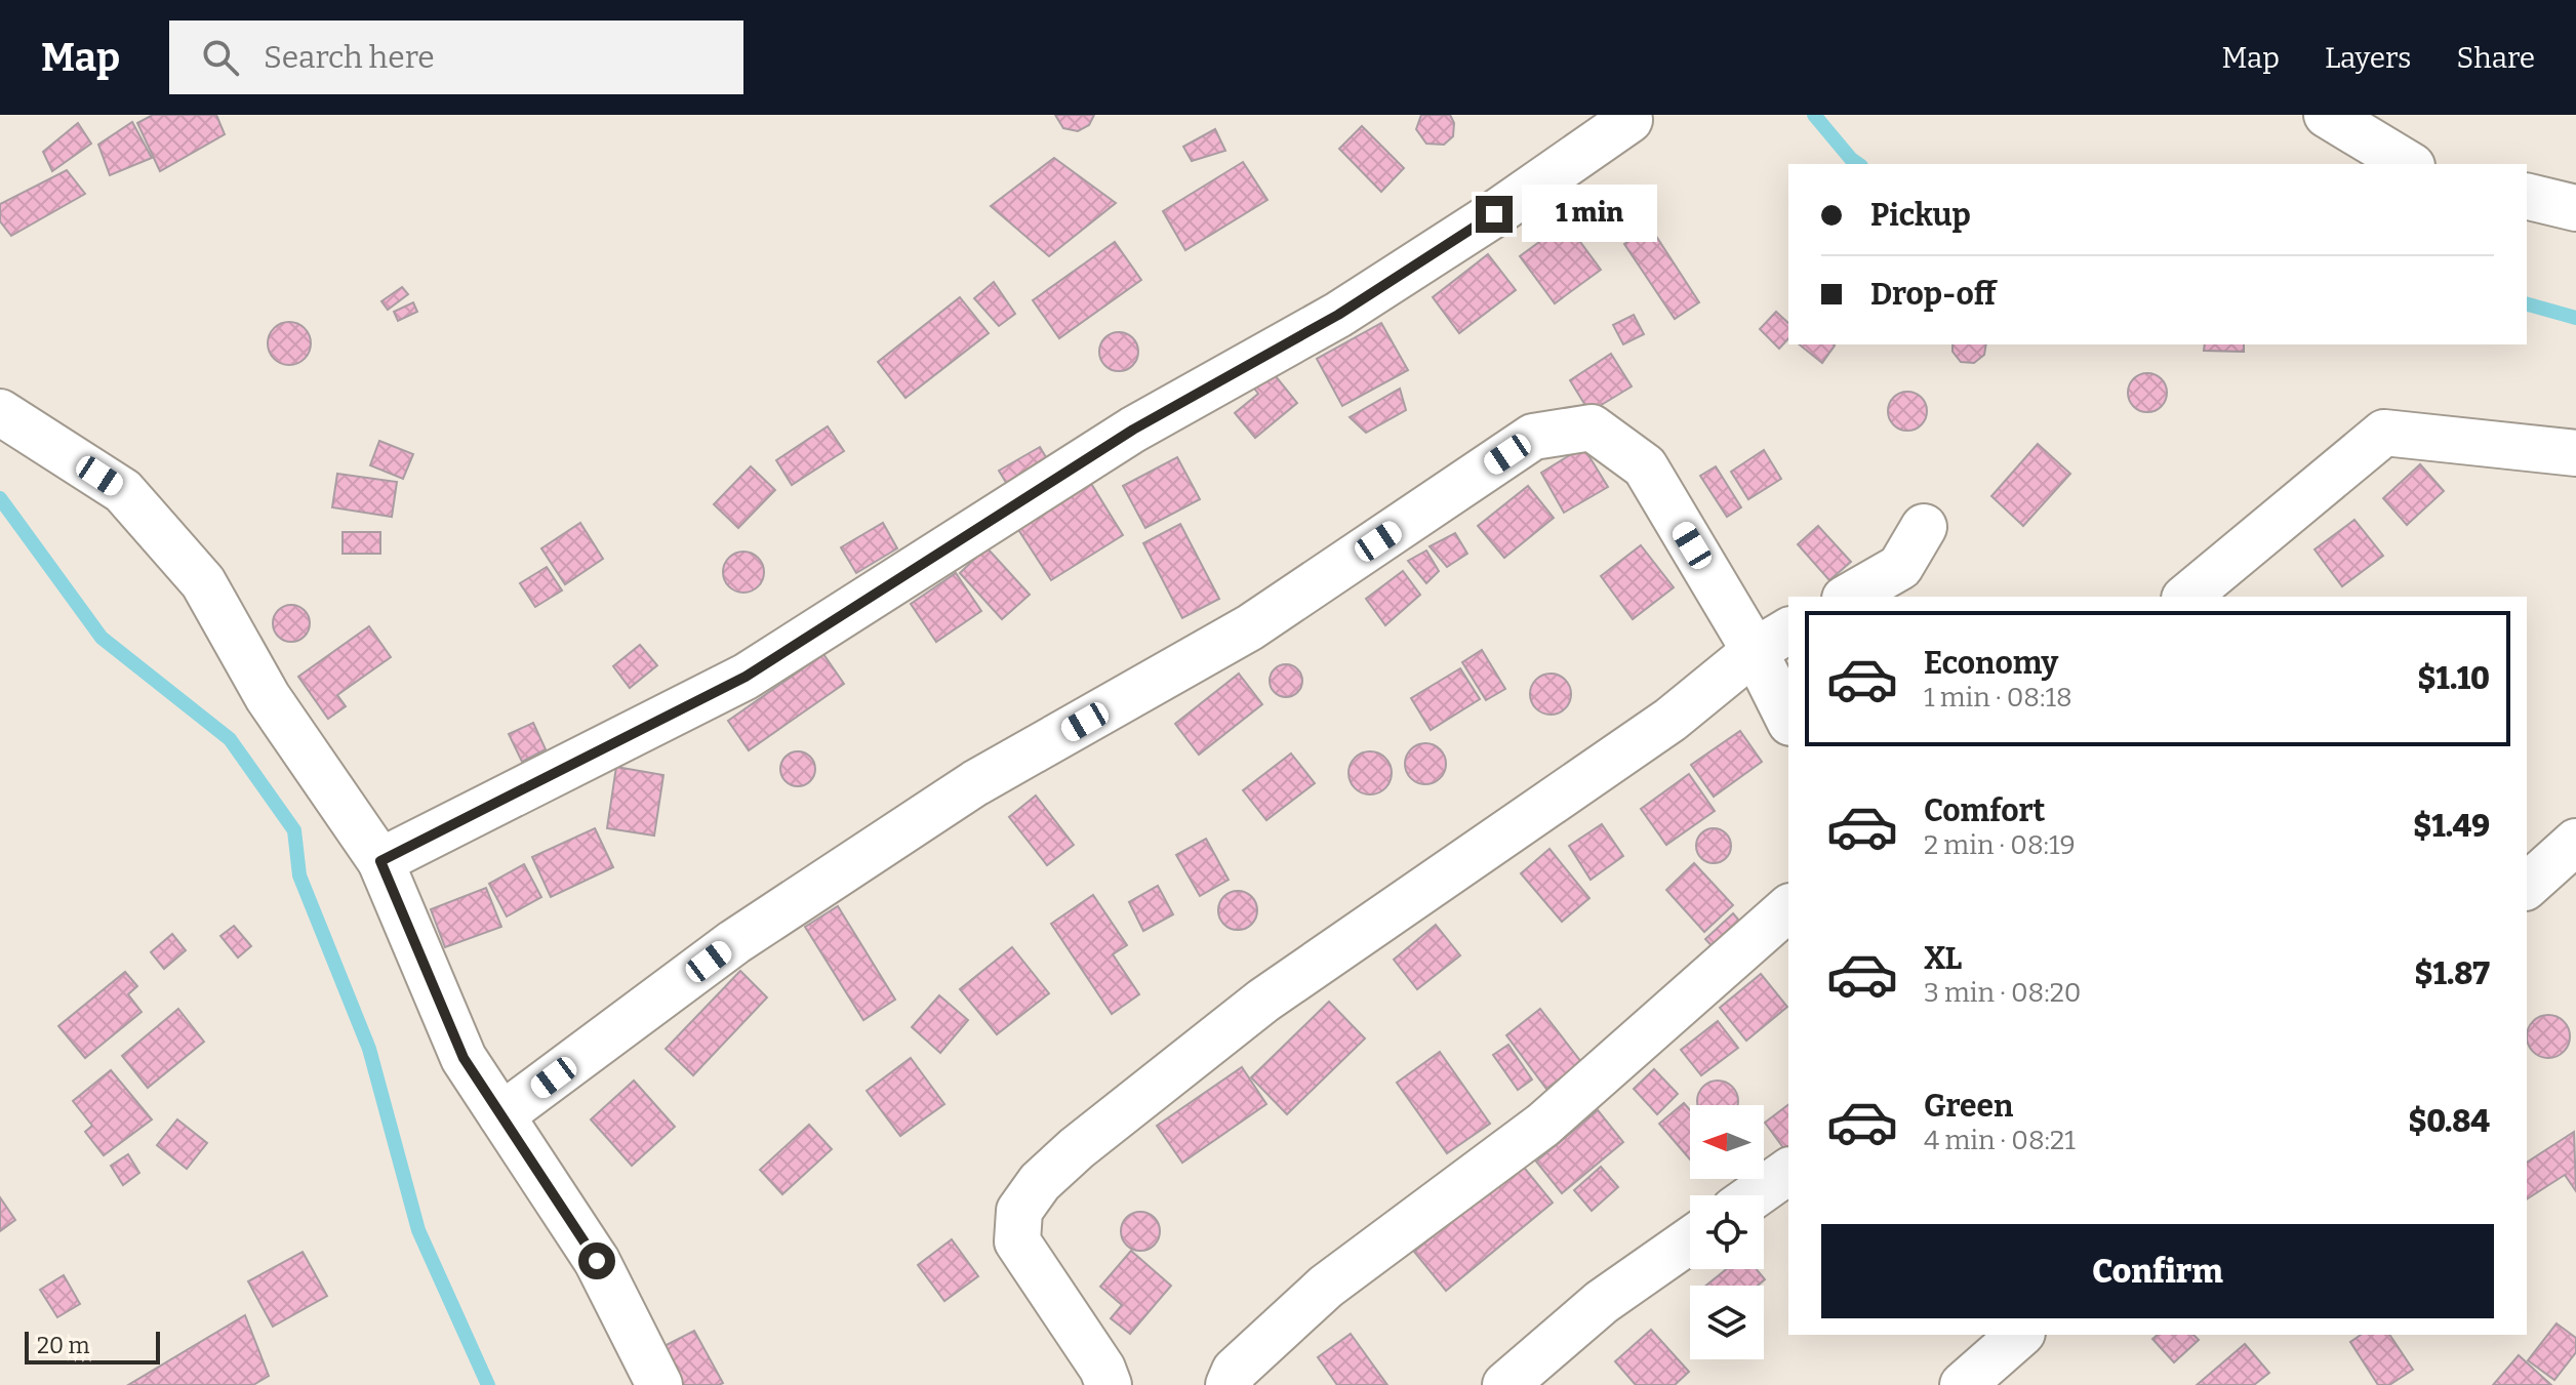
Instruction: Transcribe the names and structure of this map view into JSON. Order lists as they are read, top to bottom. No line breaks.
{"scale_bar":"20 m","north":"left","page":{"header":"Map","search":"Search here","nav":["Map","Layers","Share"],"banner":["Pickup","Drop-off"],"bubble":"1 min","list":[{"name":"Economy","note":"1 min · 08:18","value":"$1.10"},{"name":"Comfort","note":"2 min · 08:19","value":"$1.49"},{"name":"XL","note":"3 min · 08:20","value":"$1.87"},{"name":"Green","note":"4 min · 08:21","value":"$0.84"}],"buttons":"Confirm","scale":"20 m"}}
